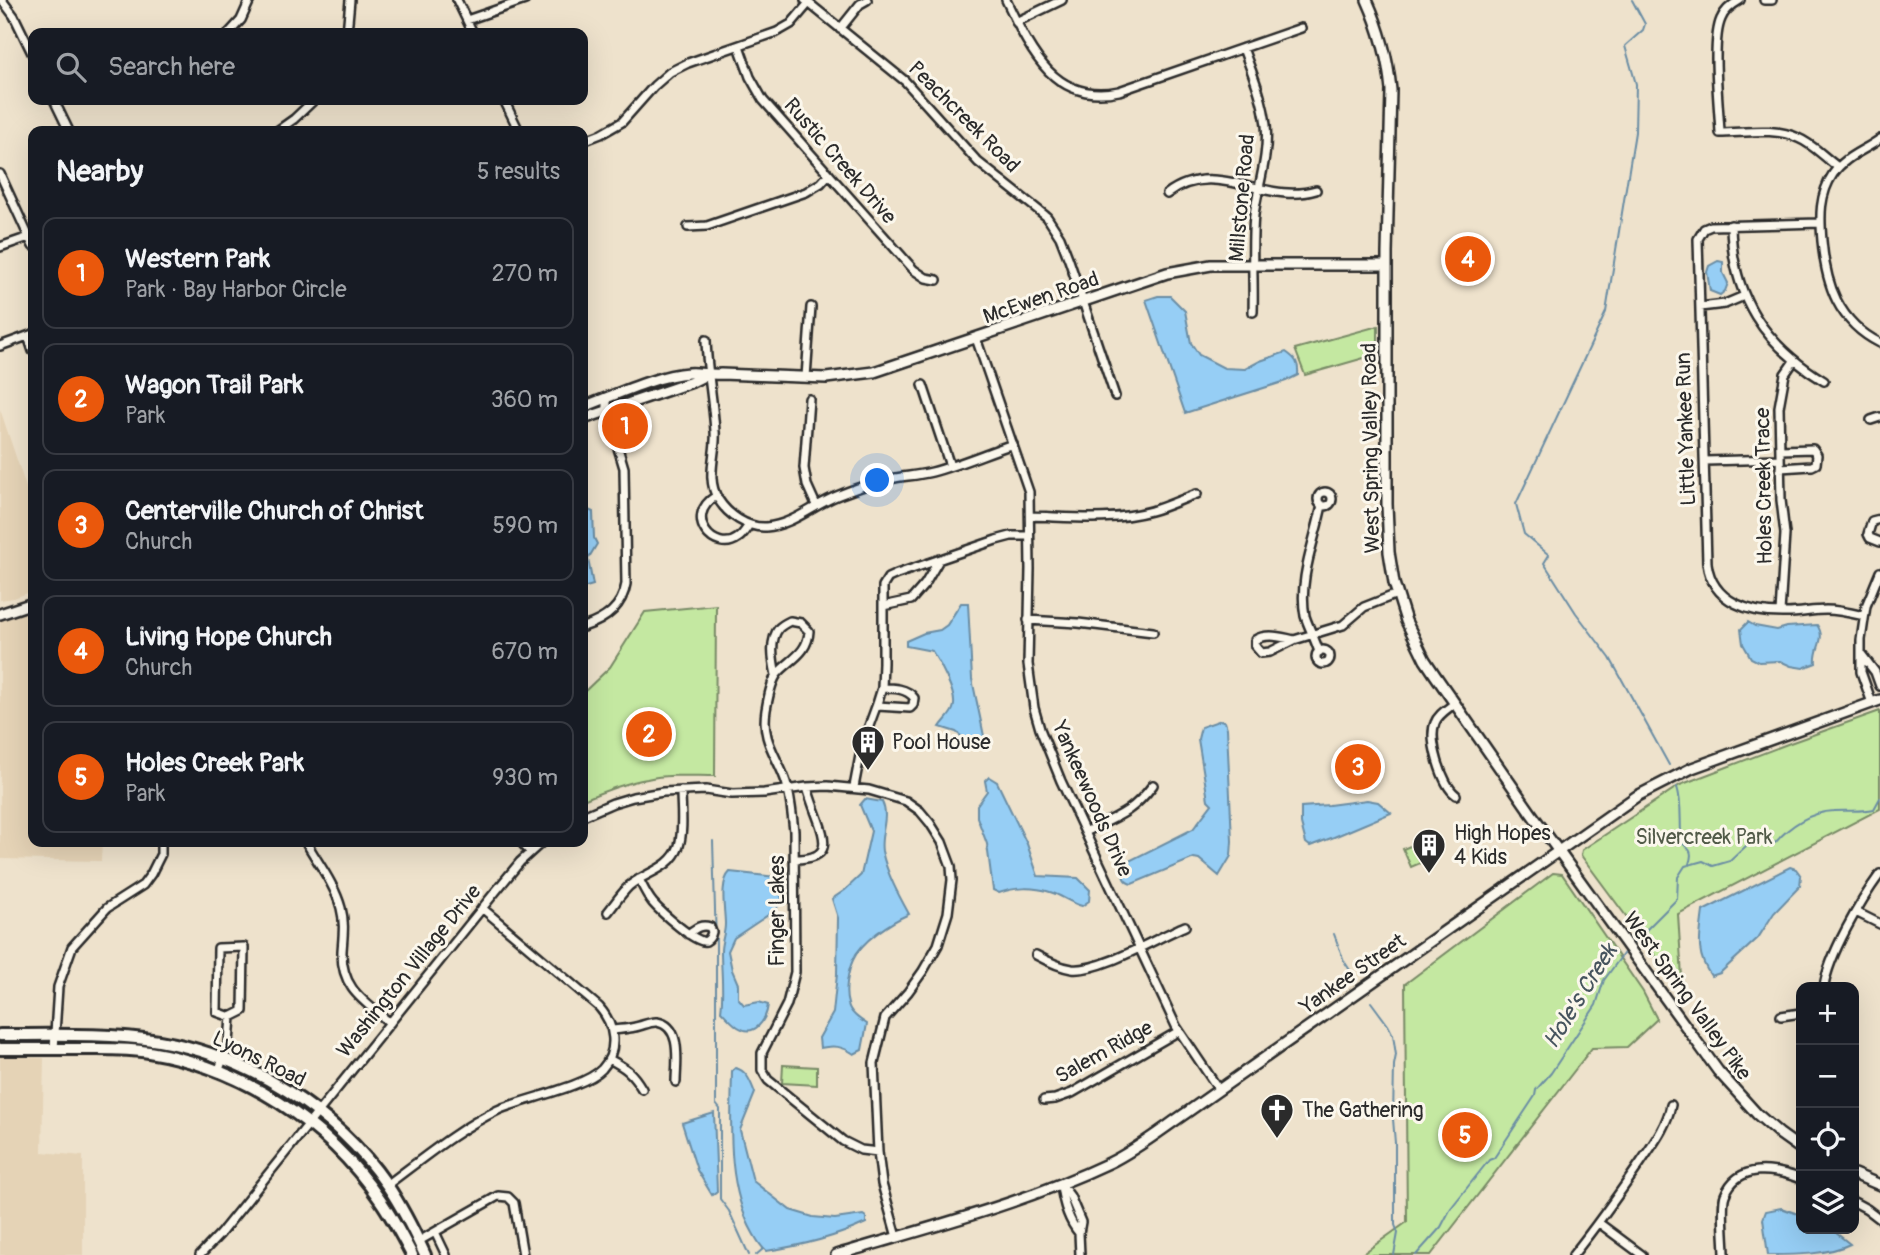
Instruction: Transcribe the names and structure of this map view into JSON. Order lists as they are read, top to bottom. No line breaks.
{"streets":{"main road":["Lyons Road"],"street":["Peachcreek Road","Rustic Creek Drive","Millstone Road","McEwen Road","Little Yankee Run","West Spring Valley Road","Holes Creek Trace","Yankeewoods Drive","Finger Lakes","Washington Village Drive","Yankee Street","West Spring Valley Pike","Salem Ridge"]},"crossings":[["Peachcreek Road","McEwen Road"],["Millstone Road","McEwen Road"],["McEwen Road","West Spring Valley Road"],["McEwen Road","Yankeewoods Drive"],["Little Yankee Run","Holes Creek Trace"],["West Spring Valley Road","Yankee Street"],["West Spring Valley Road","West Spring Valley Pike"],["Yankeewoods Drive","Yankee Street"],["Yankeewoods Drive","Salem Ridge"],["Washington Village Drive","Lyons Road"],["Yankee Street","West Spring Valley Pike"]],"water":["Hole's Creek"],"parks":["Silvercreek Park"],"places":{"building":["Pool House","High Hopes 4 Kids"],"church":["The Gathering"]},"page":{"search":"Search here","heading":["Nearby","5 results"],"list":[{"mark":"1","name":"Western Park","note":"Park · Bay Harbor Circle","value":"270 m"},{"mark":"2","name":"Wagon Trail Park","note":"Park","value":"360 m"},{"mark":"3","name":"Centerville Church of Christ","note":"Church","value":"590 m"},{"mark":"4","name":"Living Hope Church","note":"Church","value":"670 m"},{"mark":"5","name":"Holes Creek Park","note":"Park","value":"930 m"}],"pins":["4","1","2","3","5"],"map_buttons":["+","−"]}}
